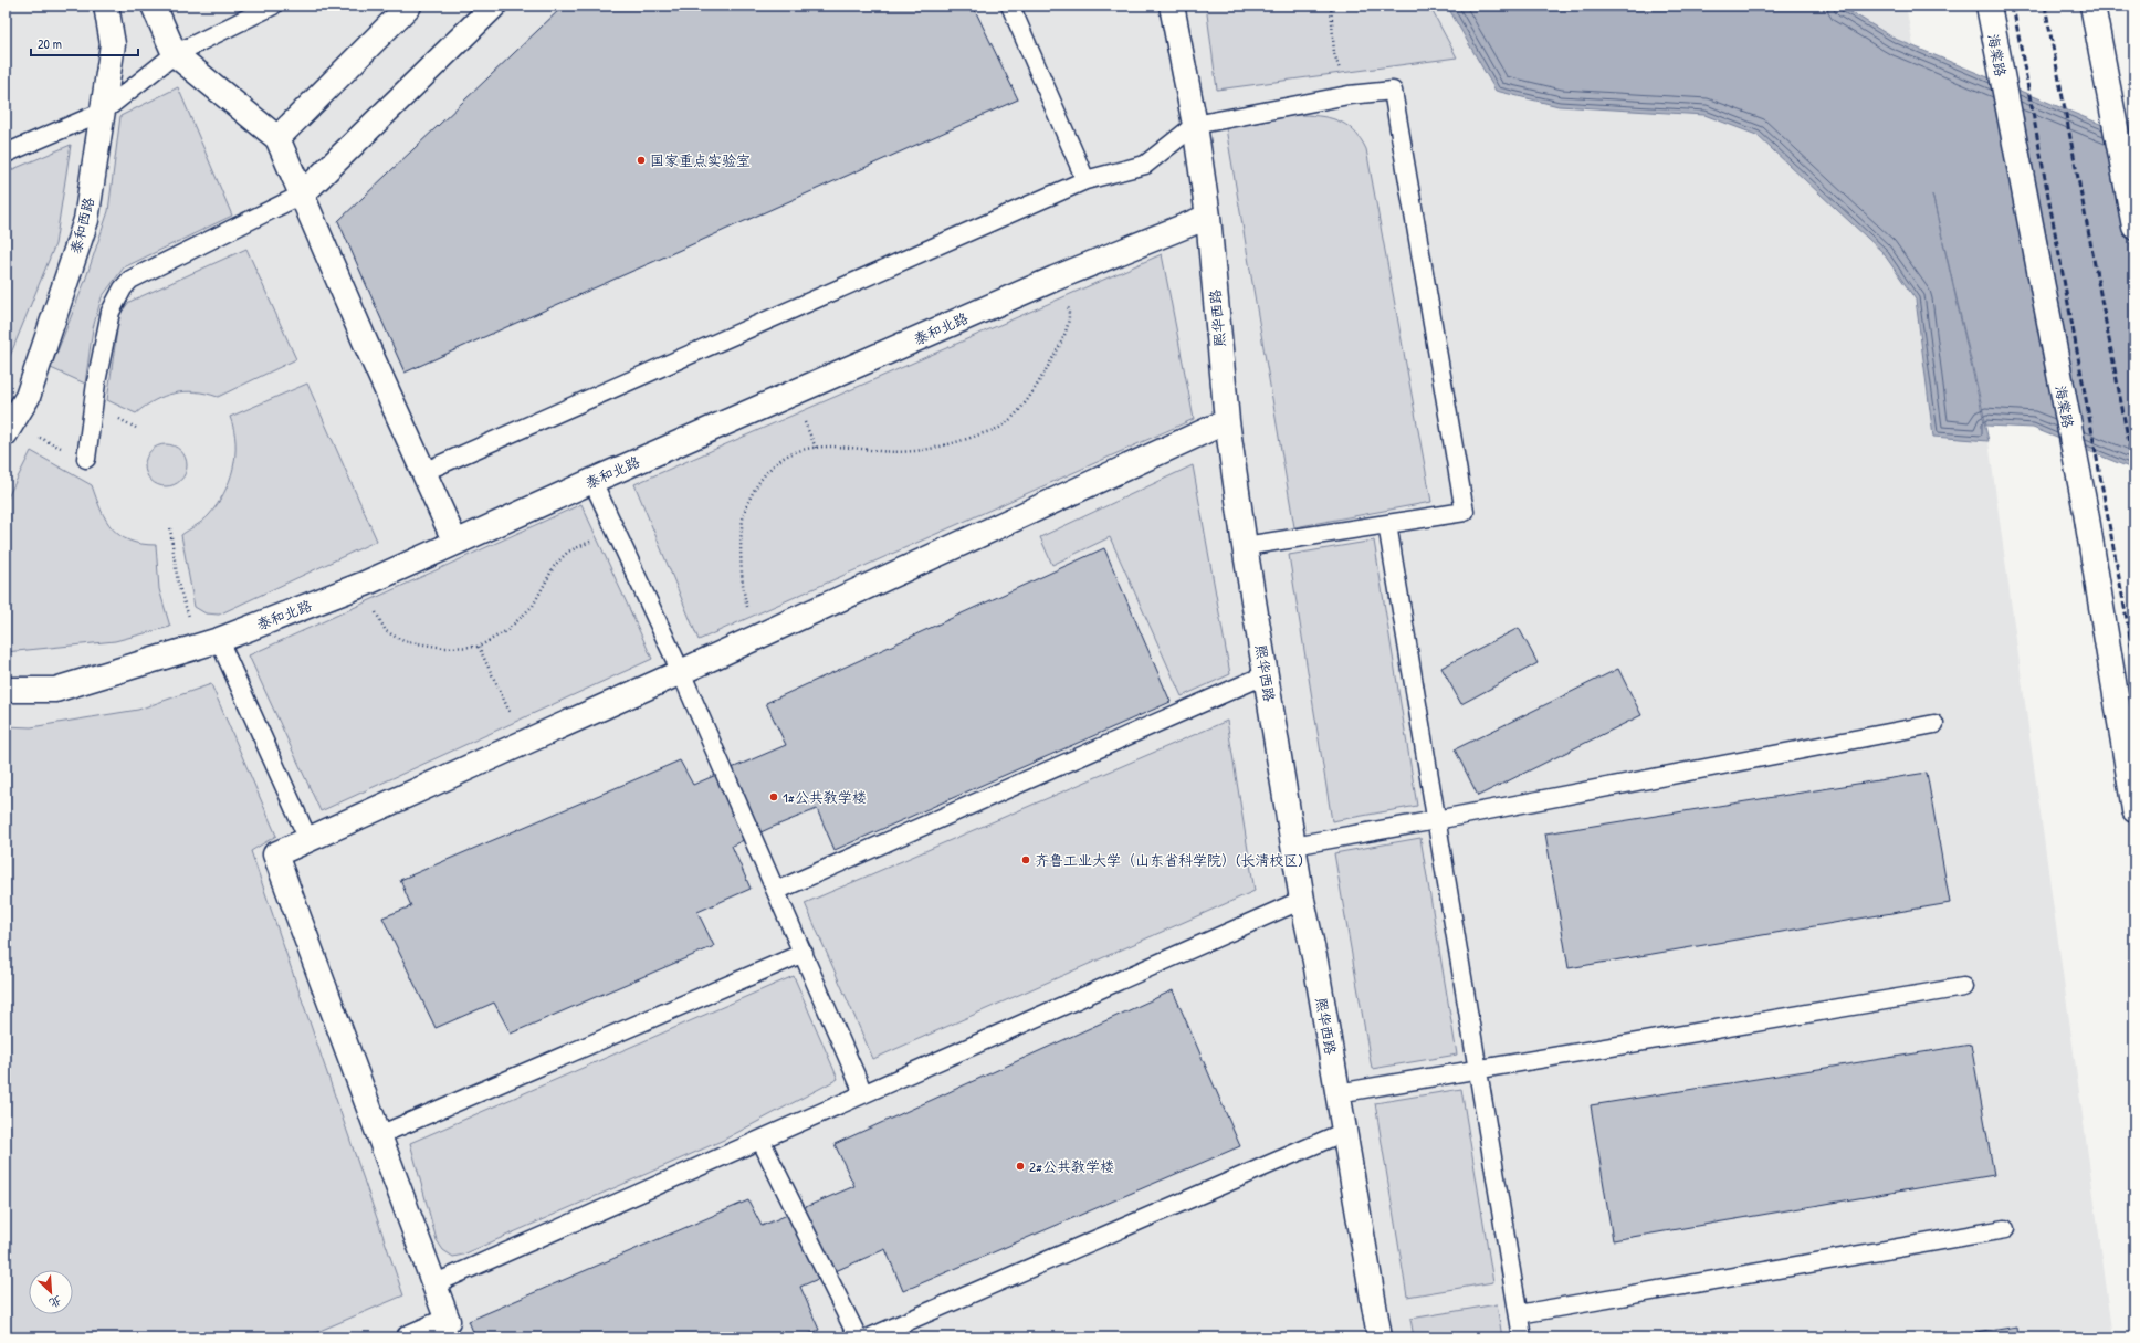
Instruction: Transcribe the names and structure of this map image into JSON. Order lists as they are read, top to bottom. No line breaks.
{"streets":{"street":["海棠路","泰和西路","熙华西路","泰和北路"]},"crossings":[["熙华西路","泰和北路"]],"places":["国家重点实验室","1#公共教学楼","齐鲁工业大学（山东省科学院）(长清校区)","2#公共教学楼"],"scale_bar":"20 m","north":"bottom right"}
